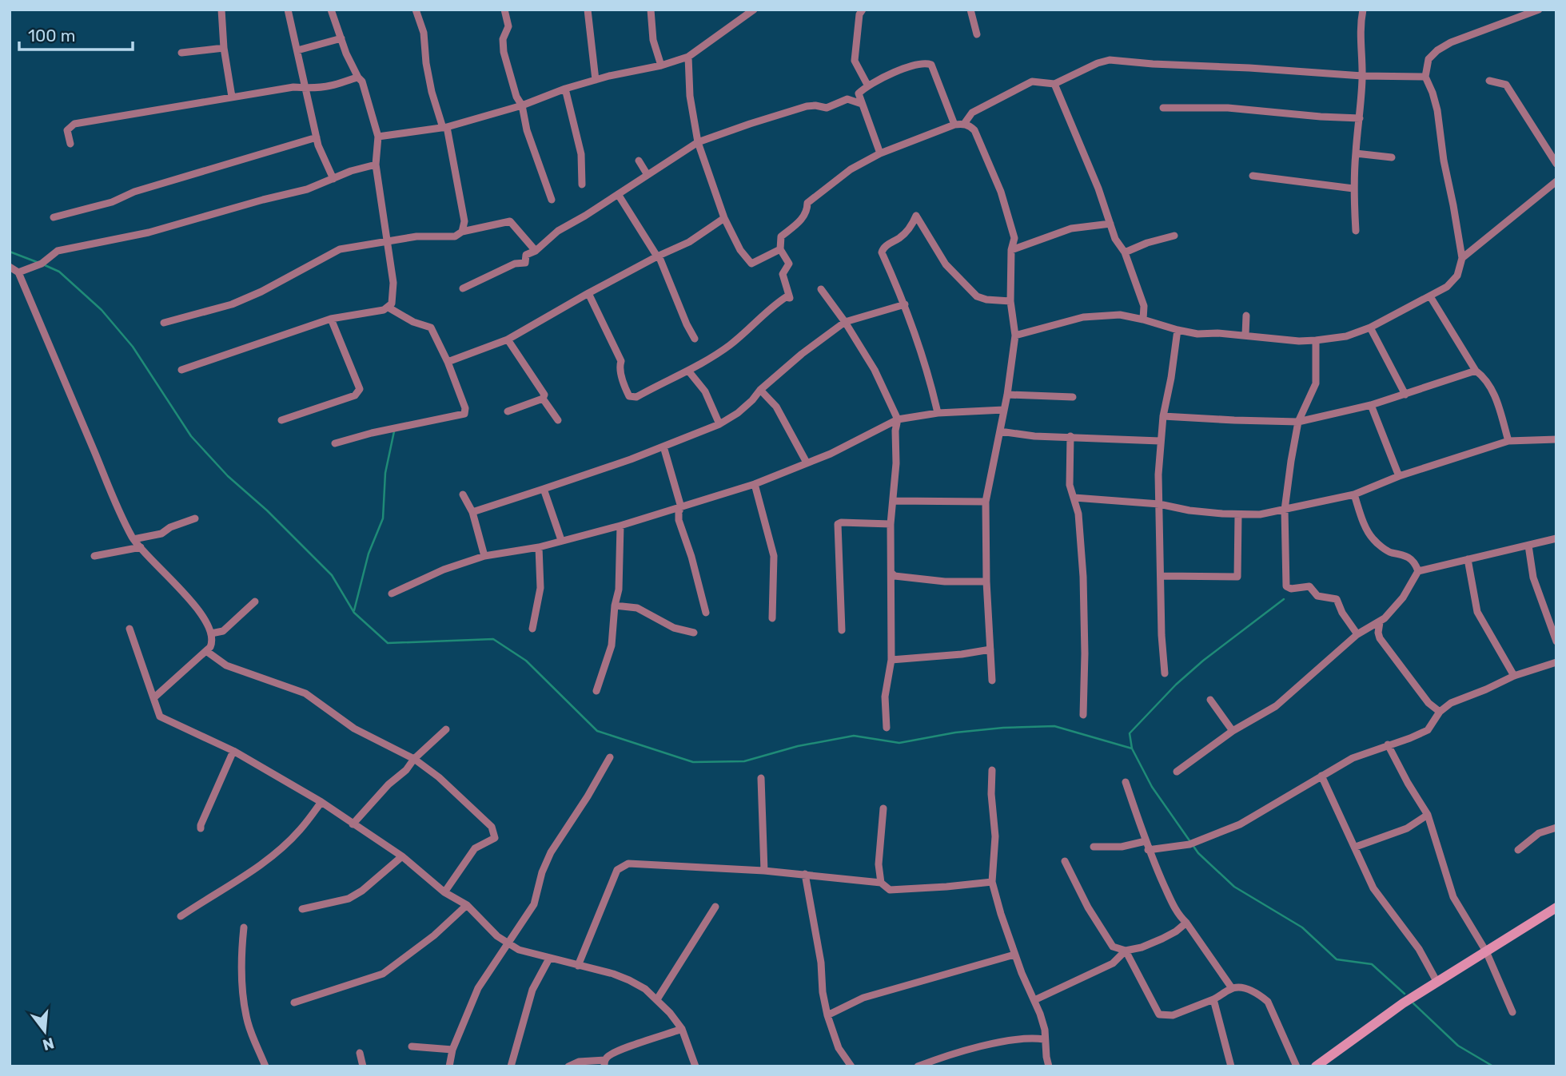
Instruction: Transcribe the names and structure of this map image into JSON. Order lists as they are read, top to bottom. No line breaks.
{"scale_bar":"100 m","north":"bottom"}
